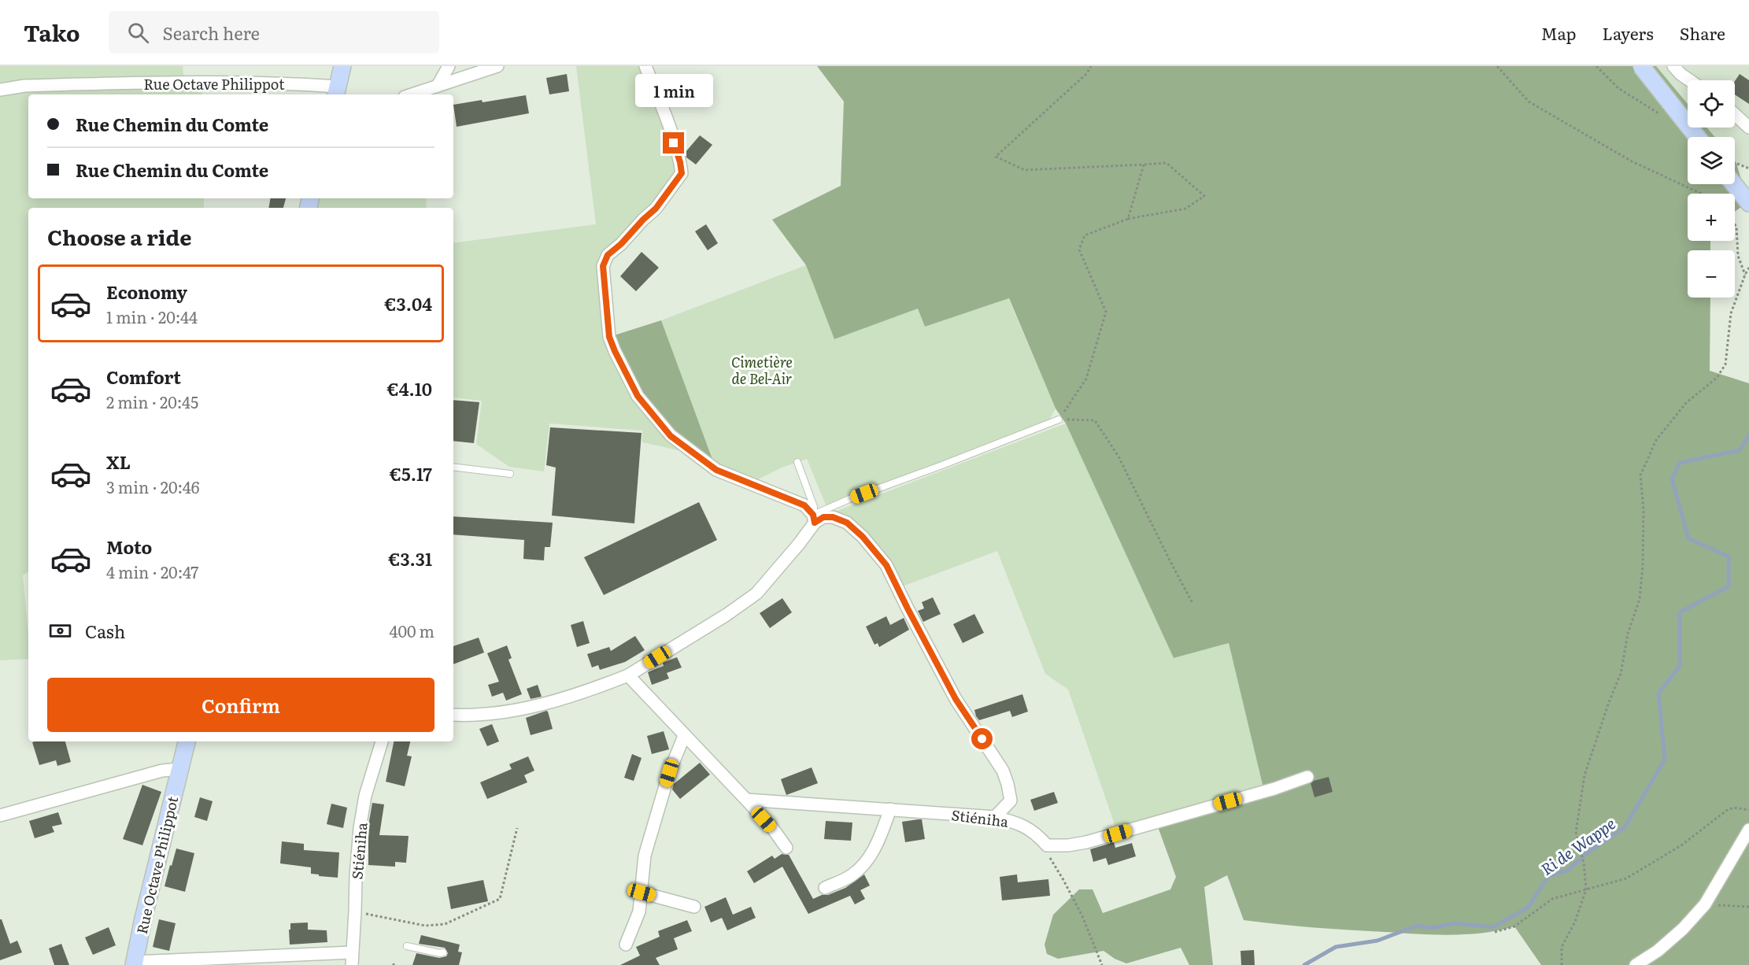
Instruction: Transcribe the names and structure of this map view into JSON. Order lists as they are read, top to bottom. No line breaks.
{"streets":{"street":["Rue Octave Philippot","Stiéniha"]},"crossings":[["Rue Octave Philippot","Stiéniha"]],"water":["Ri de Wappe"],"parks":["Cimetière de Bel-Air"],"page":{"header":"Tako","search":"Search here","nav":["Map","Layers","Share"],"bubble":"1 min","map_buttons":["+","−"],"banner":["Rue Chemin du Comte","Rue Chemin du Comte"],"heading":"Choose a ride","list":[{"name":"Economy","note":"1 min · 20:44","value":"€3.04"},{"name":"Comfort","note":"2 min · 20:45","value":"€4.10"},{"name":"XL","note":"3 min · 20:46","value":"€5.17"},{"name":"Moto","note":"4 min · 20:47","value":"€3.31"}],"pay":["Cash","400 m"],"buttons":"Confirm"}}
